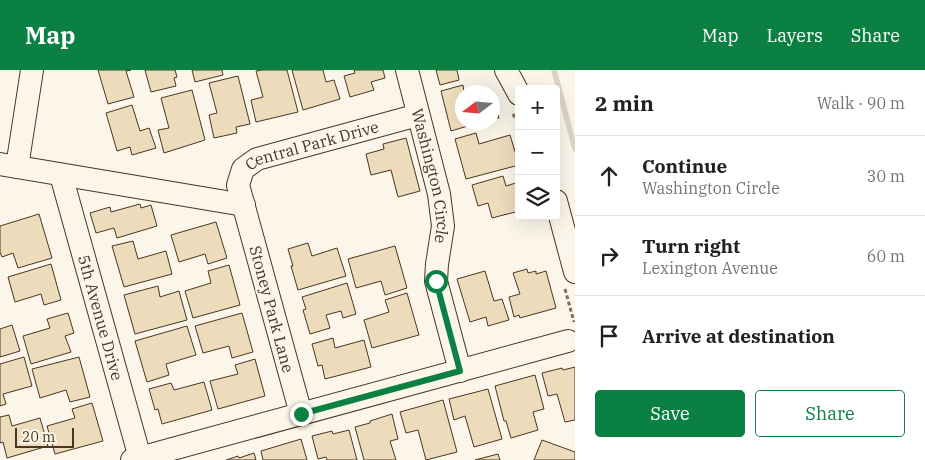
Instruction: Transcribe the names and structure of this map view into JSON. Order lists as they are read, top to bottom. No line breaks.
{"streets":{"street":["Central Park Drive","Washington Circle","Stoney Park Lane","5th Avenue Drive"]},"crossings":[["Central Park Drive","Washington Circle"],["Central Park Drive","Stoney Park Lane"]],"scale_bar":"20 m","north":"left","page":{"header":"Map","nav":["Map","Layers","Share"],"heading":["2 min","Walk · 90 m"],"map_buttons":["+","−"],"list":[["Continue","Washington Circle","30 m"],["Turn right","Lexington Avenue","60 m"],"Arrive at destination"],"buttons":["Save","Share"],"scale":"20 m"}}
